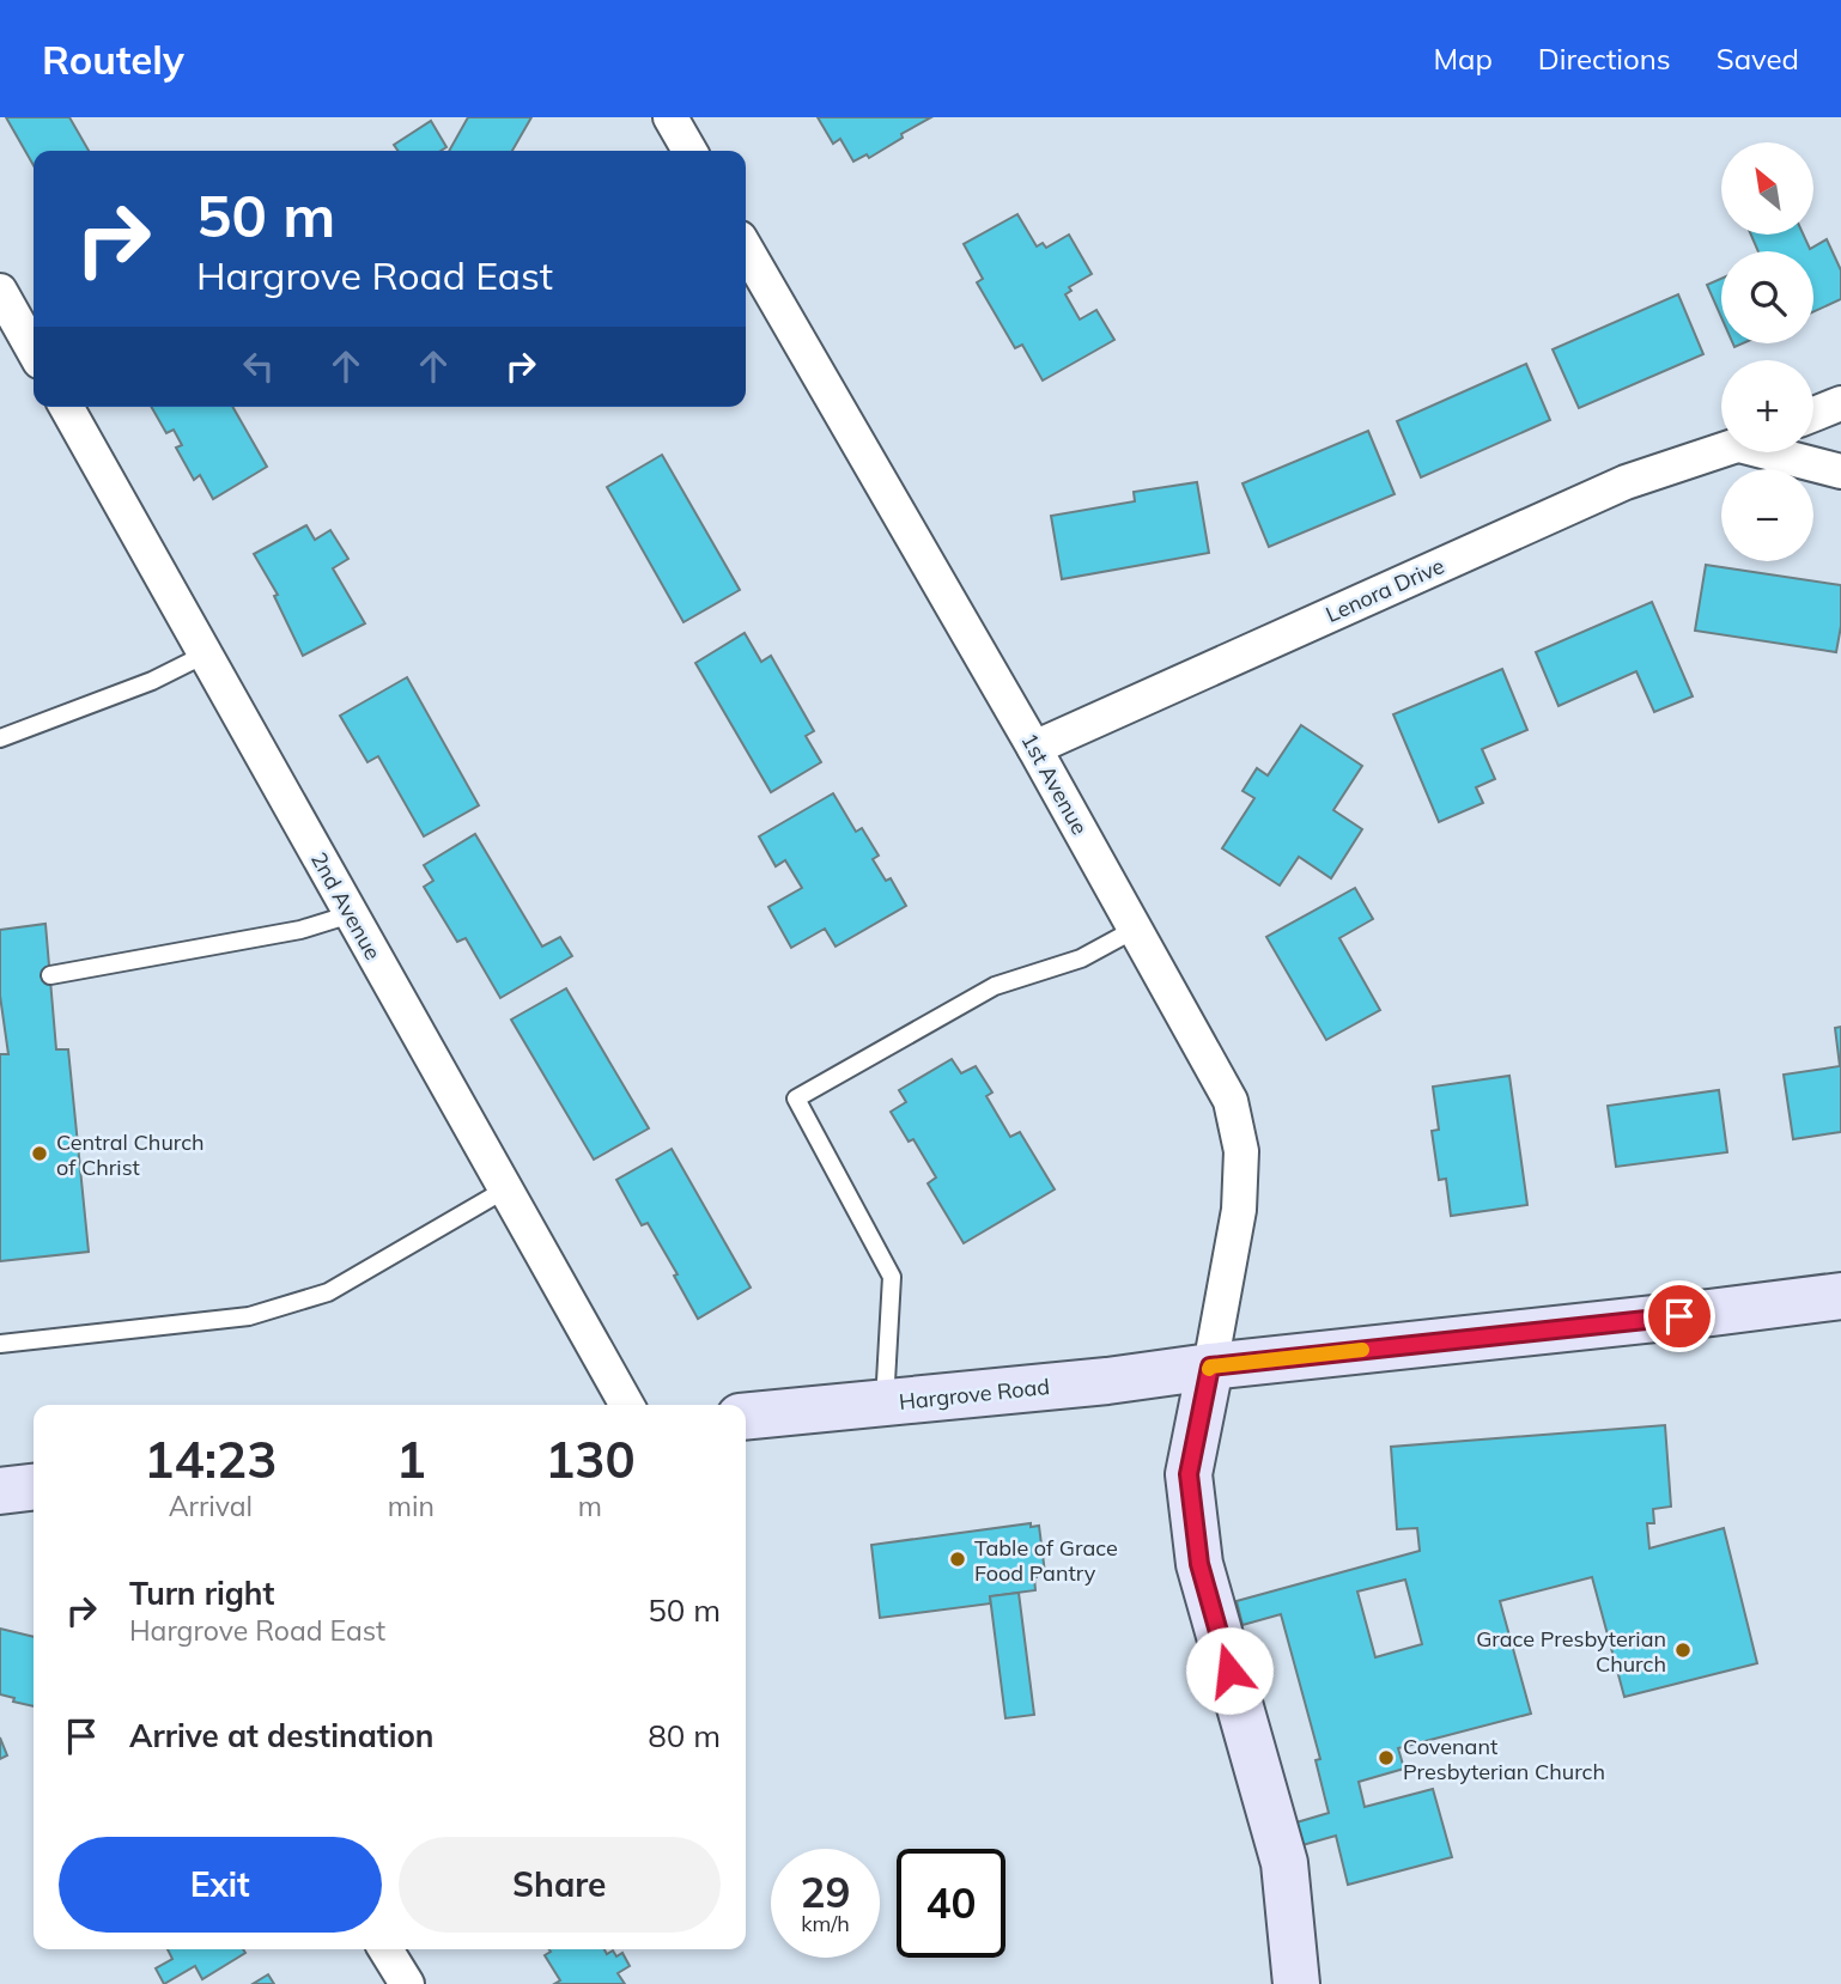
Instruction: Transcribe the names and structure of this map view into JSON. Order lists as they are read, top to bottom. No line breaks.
{"streets":{"main road":["Hargrove Road"],"street":["Lenora Drive","1st Avenue","2nd Avenue"]},"crossings":[["Lenora Drive","1st Avenue"],["1st Avenue","Hargrove Road"]],"places":["Central Church of Christ","Table of Grace Food Pantry","Grace Presbyterian Church","Covenant Presbyterian Church"],"north":"top left","page":{"header":"Routely","nav":["Map","Directions","Saved"],"map_buttons":["+","−"],"turn":["50 m","Hargrove Road East"],"eta":["14:23","Arrival","1","min","130","m"],"list":[{"name":"Turn right","note":"Hargrove Road East","value":"50 m"},{"name":"Arrive at destination","value":"80 m"}],"buttons":["Exit","Share"],"speed":"29 km/h","limit":"40"}}
